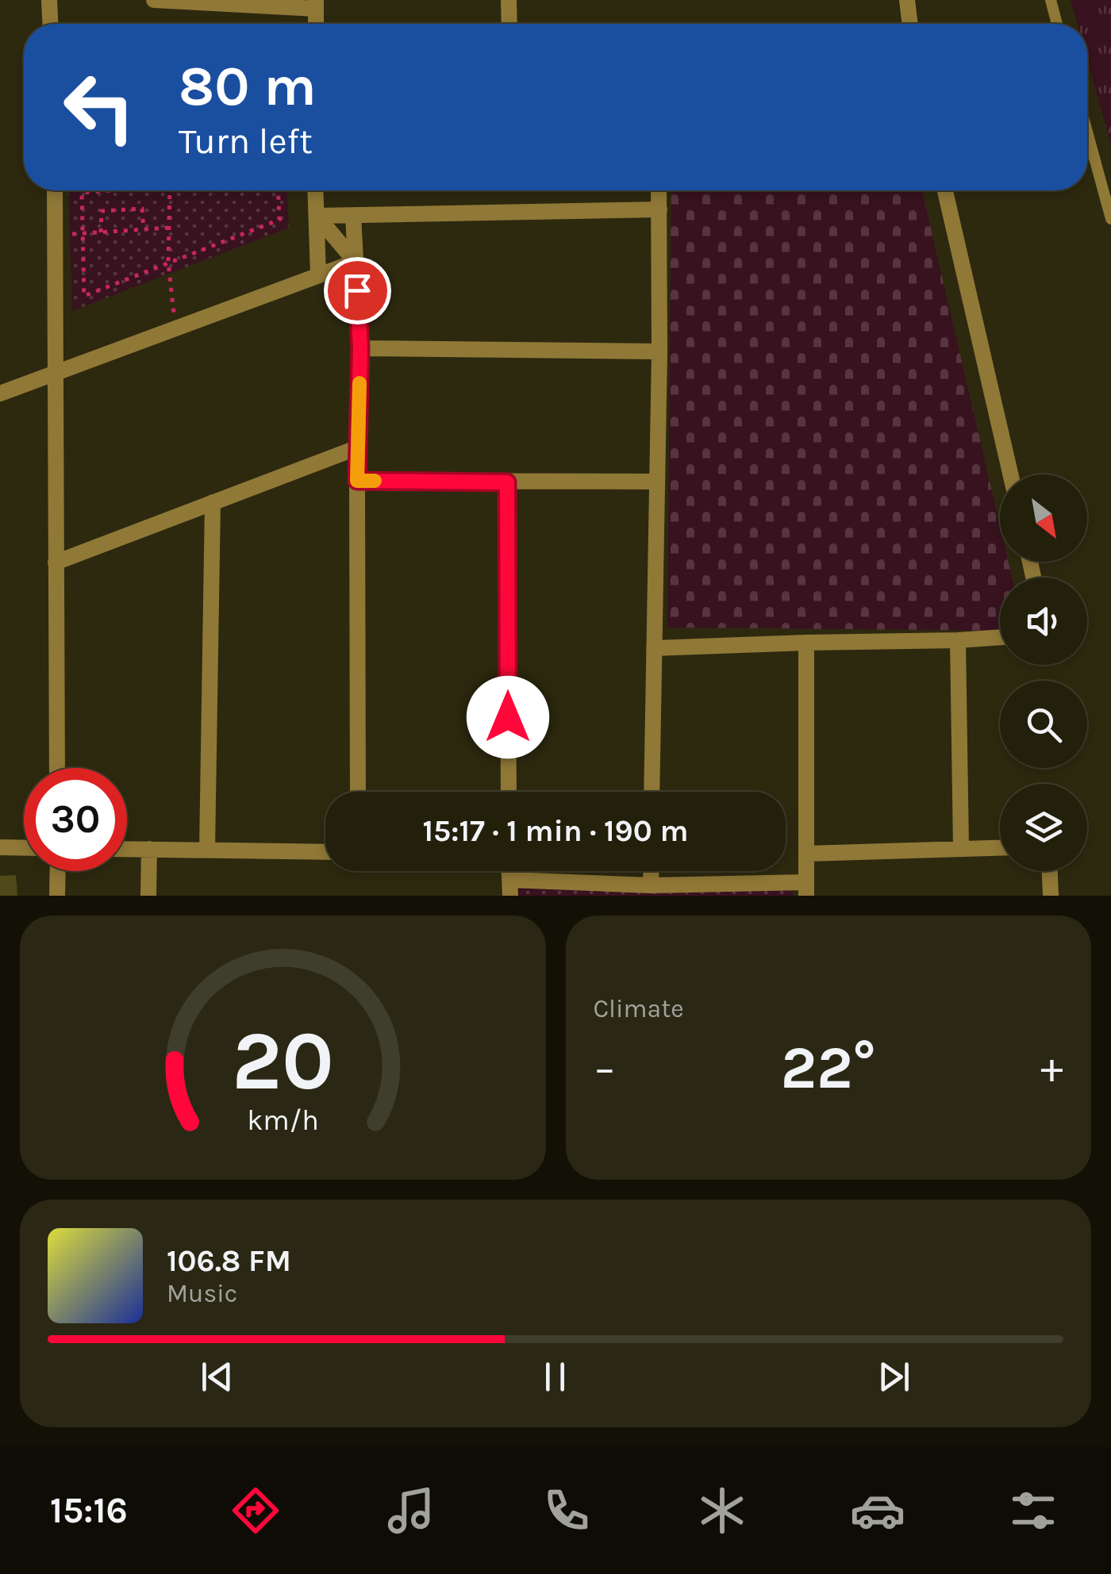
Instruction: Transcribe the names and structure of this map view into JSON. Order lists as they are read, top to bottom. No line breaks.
{"north":"bottom right","page":{"turn":["80 m","Turn left"],"limit":"30","trip":"15:17 · 1 min · 190 m","tile":"Climate","heat":["−","22°","+"],"song":["106.8 FM","Music"],"tabs":"15:16","gauge":["20","km/h"]}}
